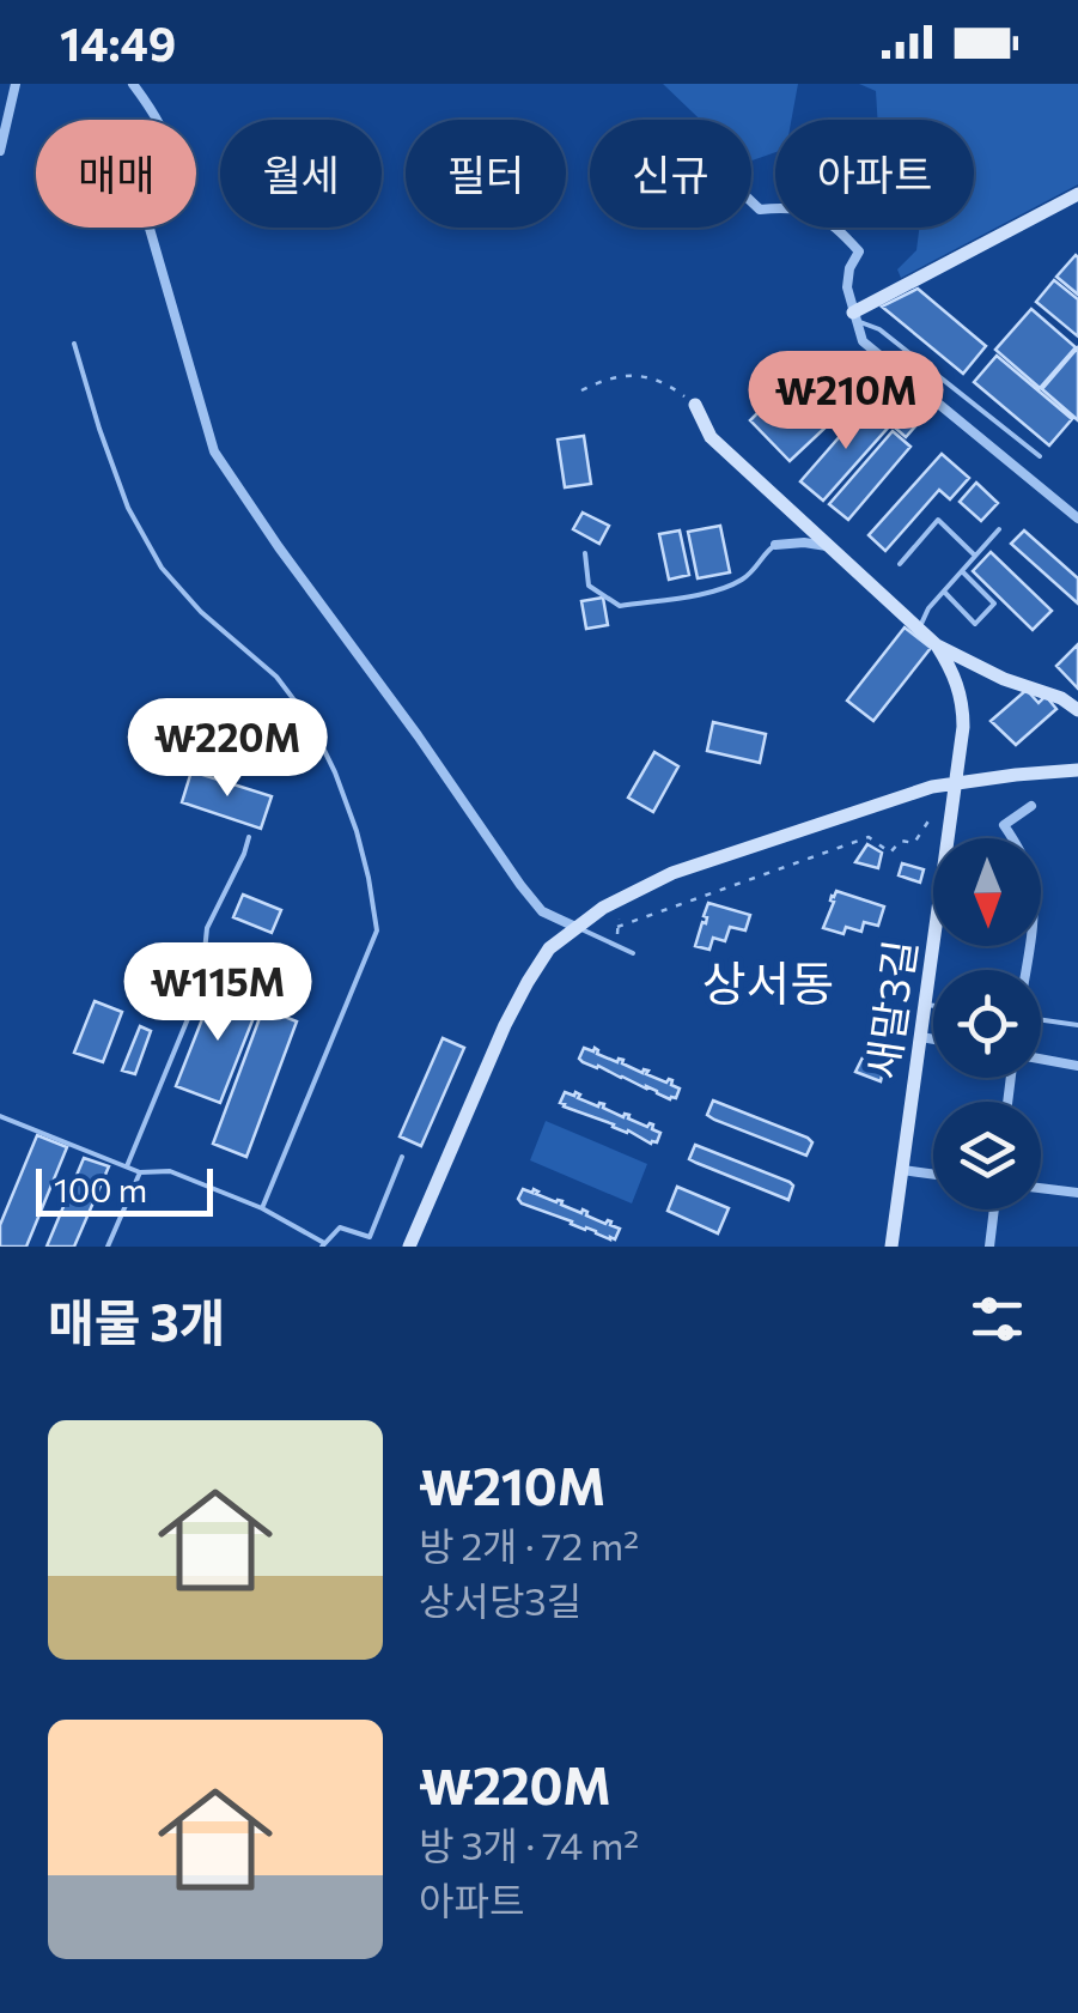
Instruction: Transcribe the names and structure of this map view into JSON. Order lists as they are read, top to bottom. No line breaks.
{"streets":{"street":["새말3길"]},"districts":["상서동"],"scale_bar":"100 m","north":"bottom","page":{"status":"14:49","chip":["매매","월세","필터","신규","아파트"],"price":["₩210M","₩220M","₩115M"],"scale":"100 m","heading":"매물 3개","list":[{"name":"₩210M","note":"방 2개 · 72 m² · 상서당3길"},{"name":"₩220M","note":"방 3개 · 74 m² · 아파트"}]}}
